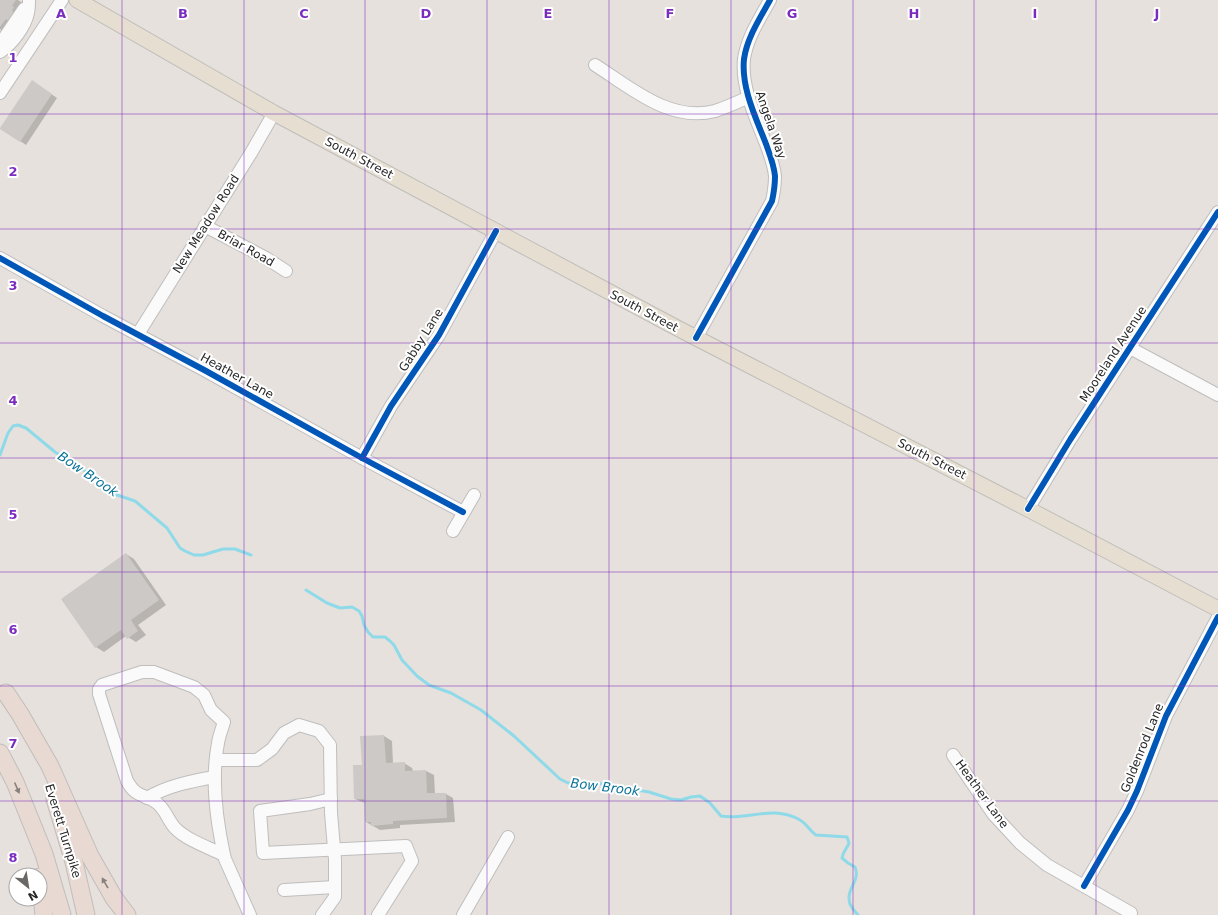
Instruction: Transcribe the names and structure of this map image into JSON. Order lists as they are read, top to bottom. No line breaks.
{"streets":{"highway":["Everett Turnpike"],"main road":["South Street"],"street":["Angela Way","New Meadow Road","Briar Road","Gabby Lane","Mooreland Avenue","Heather Lane","Goldenrod Lane"]},"crossings":[["Angela Way","South Street"],["South Street","New Meadow Road"],["South Street","Gabby Lane"],["South Street","Mooreland Avenue"],["New Meadow Road","Briar Road"],["New Meadow Road","Heather Lane"],["Gabby Lane","Heather Lane"],["Heather Lane","Goldenrod Lane"]],"water":["Bow Brook"],"north":"bottom right","grid":{"columns":["A","B","C","D","E","F","G","H","I","J"],"rows":["1","2","3","4","5","6","7","8"]}}
